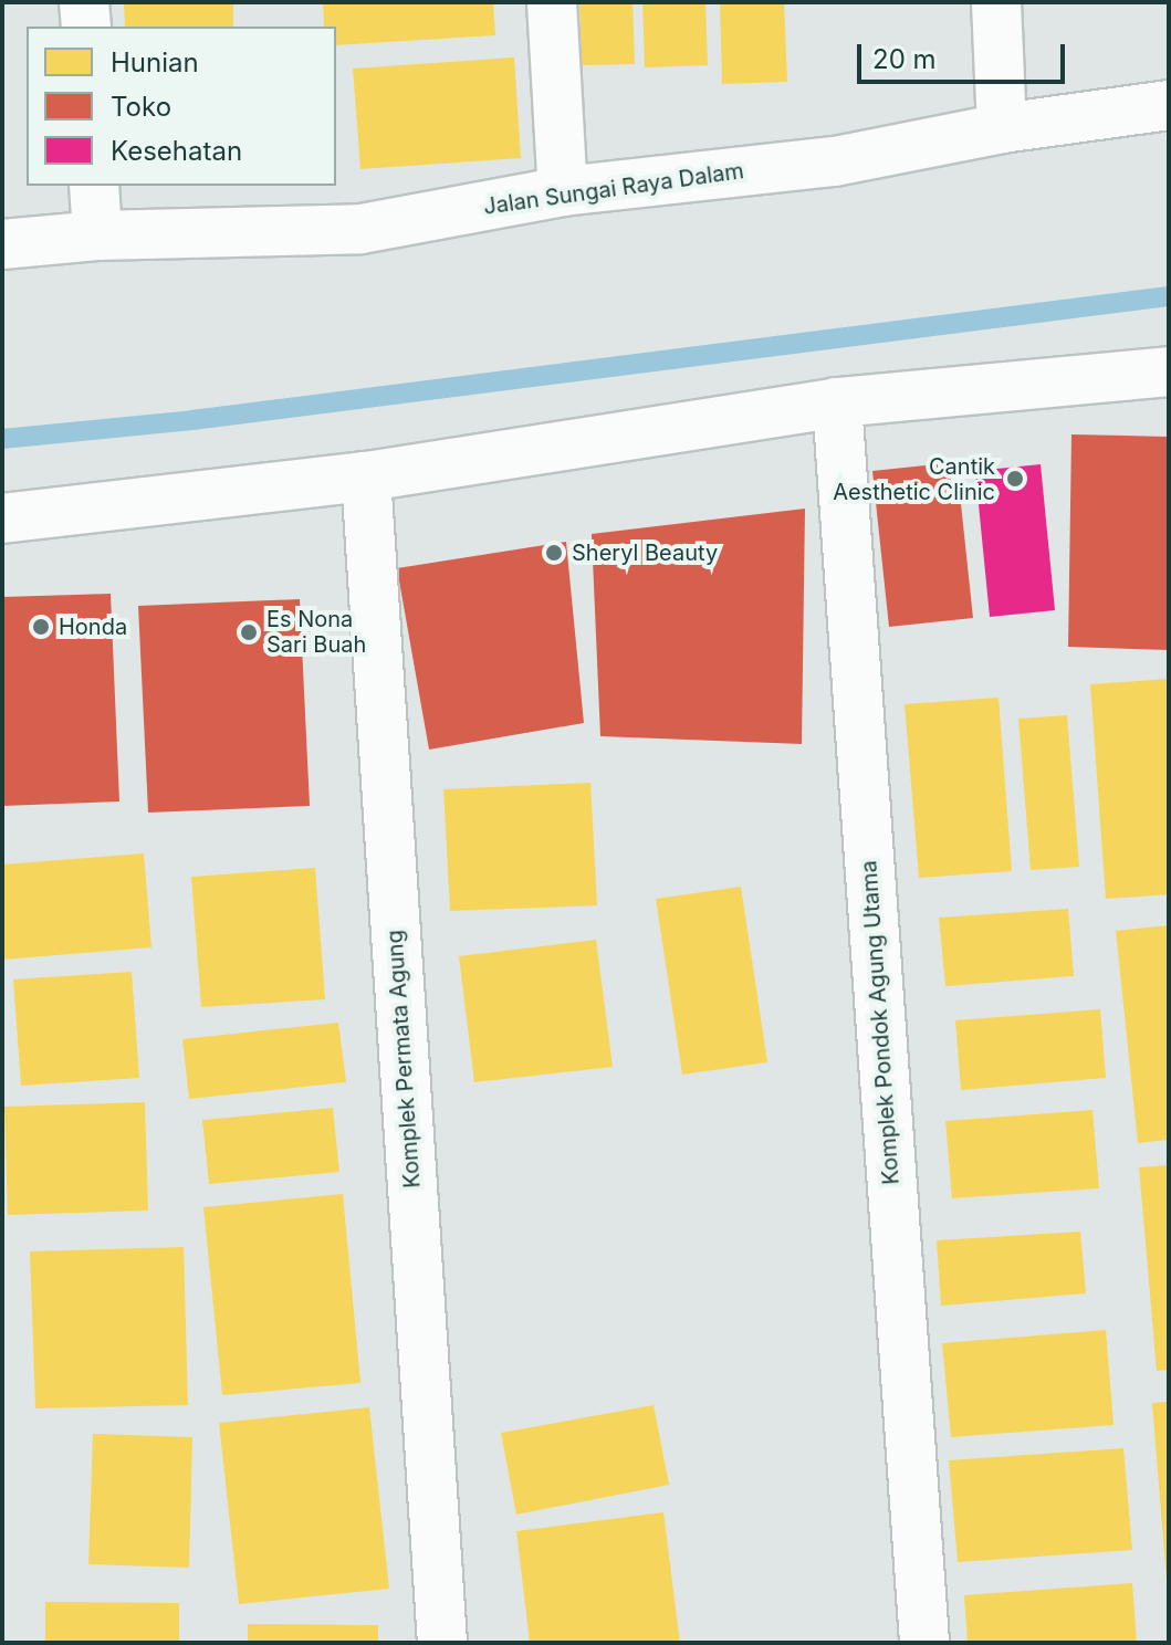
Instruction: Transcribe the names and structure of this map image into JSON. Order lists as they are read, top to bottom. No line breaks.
{"streets":{"street":["Jalan Sungai Raya Dalam","Komplek Pondok Agung Utama","Komplek Permata Agung"]},"places":["Cantik Aesthetic Clinic","Sheryl Beauty","Honda","Es Nona Sari Buah"],"legend":["Hunian","Toko","Kesehatan"],"scale_bar":"20 m"}
